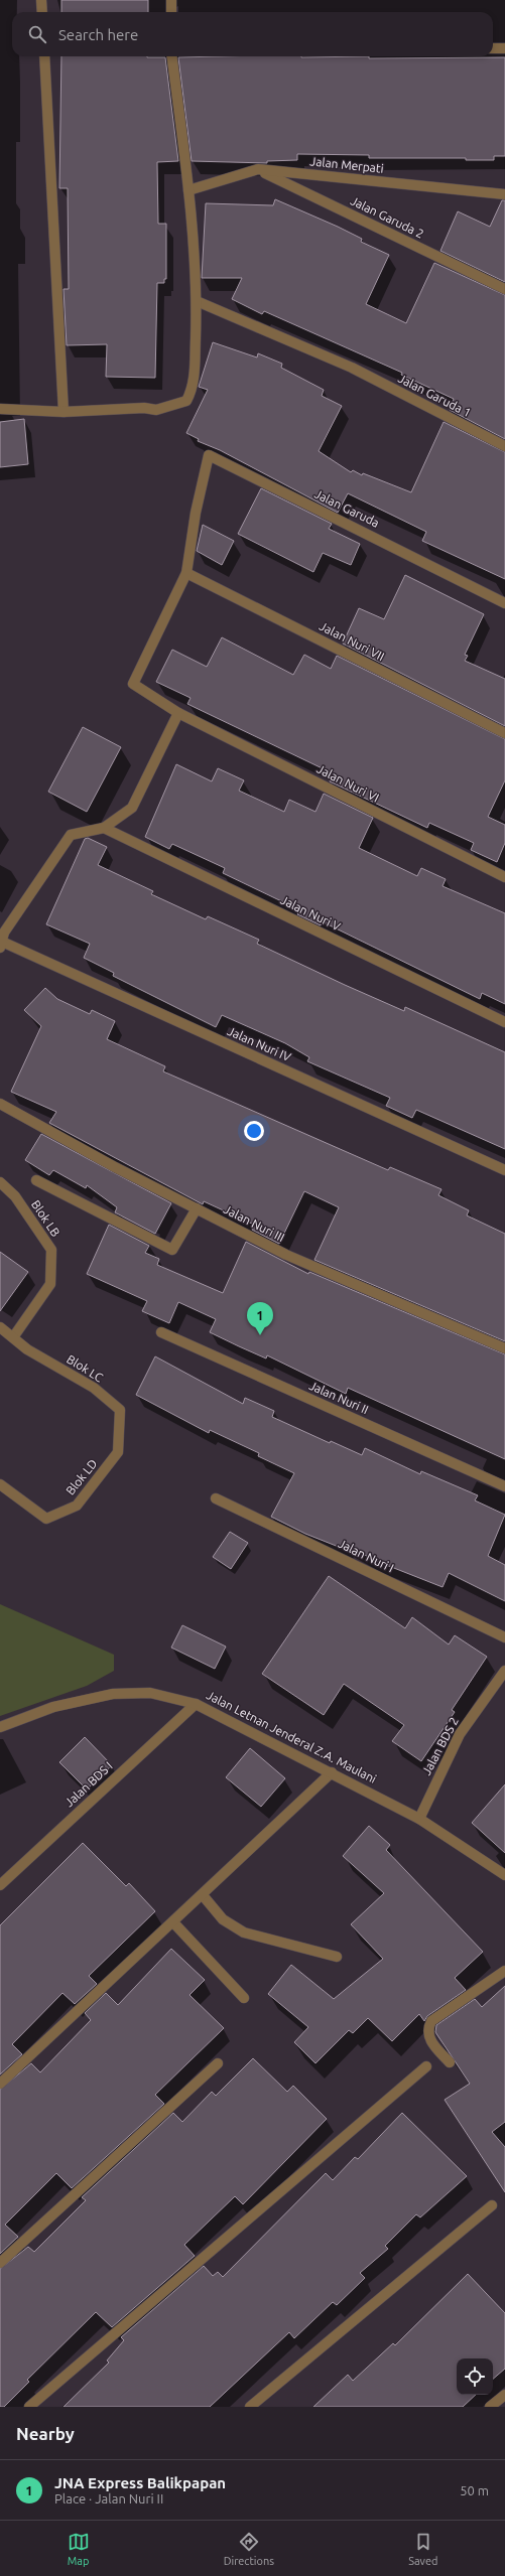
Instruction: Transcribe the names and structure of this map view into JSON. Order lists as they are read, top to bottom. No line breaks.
{"streets":{"street":["Jalan Merpati","Jalan Garuda 2","Jalan Garuda 1","Jalan Garuda","Jalan Nuri VII","Jalan Nuri VI","Jalan Nuri V","Jalan Nuri IV","Blok LB","Jalan Nuri III","Blok LC","Jalan Nuri II","Blok LD","Jalan Nuri I","Jalan Letnan Jenderal Z.A. Maulani","Jalan BDS 2","Jalan BDS I"]},"crossings":[["Jalan Merpati","Jalan Garuda 2"],["Jalan Garuda","Jalan Nuri VII"],["Jalan Garuda","Jalan Nuri VI"],["Jalan Nuri VII","Jalan Nuri VI"],["Blok LB","Blok LC"],["Blok LC","Blok LD"],["Jalan Letnan Jenderal Z.A. Maulani","Jalan BDS 2"],["Jalan Letnan Jenderal Z.A. Maulani","Jalan BDS I"]],"page":{"search":"Search here","pins":"1","heading":"Nearby","list":[{"mark":"1","name":"JNA Express Balikpapan","note":"Place · Jalan Nuri II","value":"50 m"}],"nav":["Map","Directions","Saved"]}}
